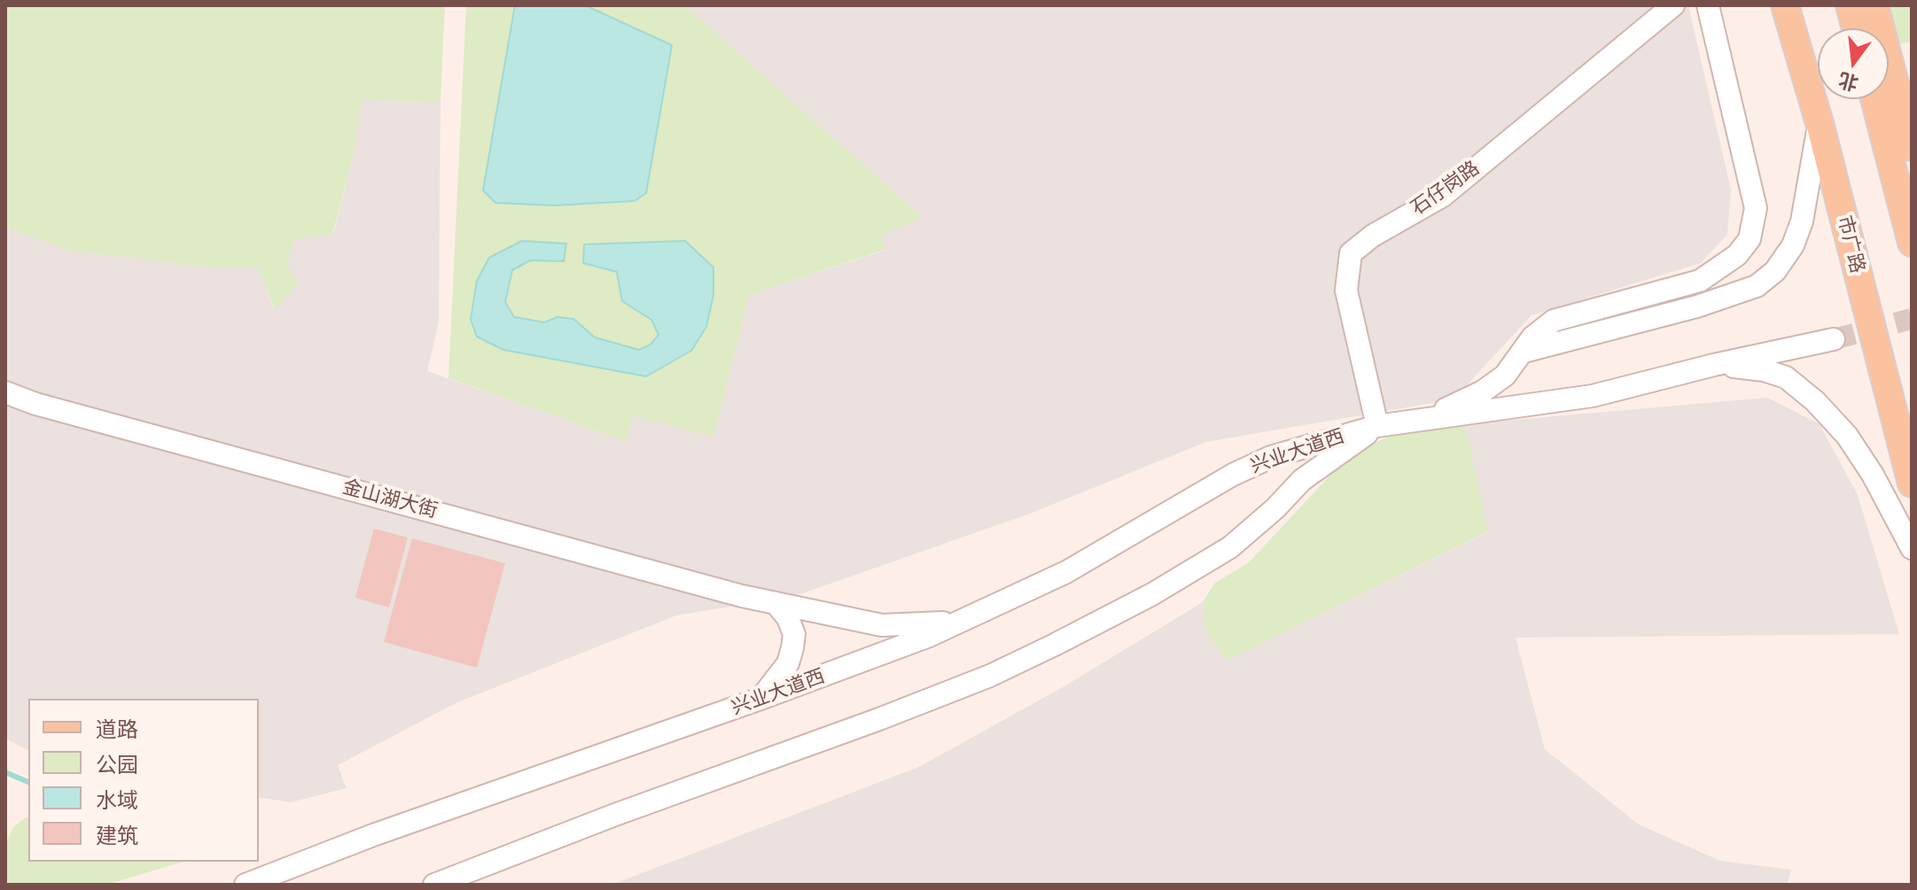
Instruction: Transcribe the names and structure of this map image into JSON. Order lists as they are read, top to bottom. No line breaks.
{"streets":{"main road":["市广路"],"street":["石仔岗路","兴业大道西","金山湖大街"]},"crossings":[["石仔岗路","兴业大道西"],["兴业大道西","金山湖大街"]],"legend":["道路","公园","水域","建筑"],"north":"bottom"}
